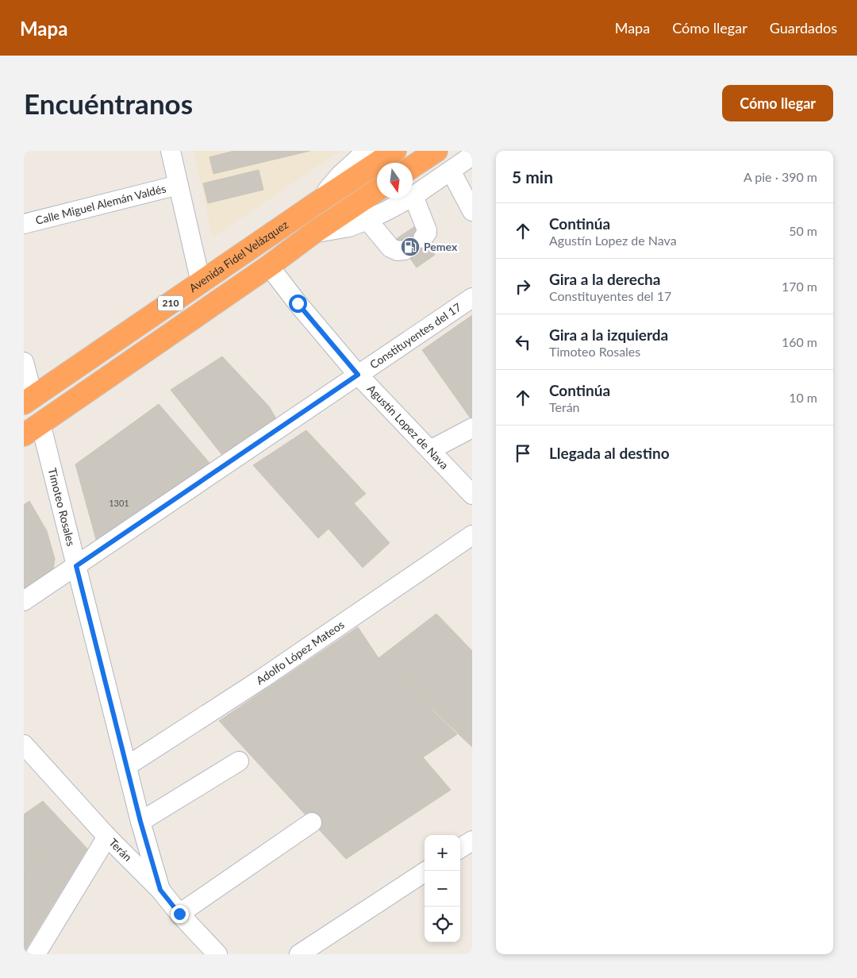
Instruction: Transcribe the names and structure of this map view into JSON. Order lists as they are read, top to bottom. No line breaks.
{"streets":{"highway":["Avenida Fidel Velázquez","210"],"street":["Calle Miguel Alemán Valdés","Constituyentes del 17","Agustín Lopez de Nava","Timoteo Rosales","Adolfo López Mateos","Terán"]},"crossings":[["210","Agustín Lopez de Nava"],["210","Timoteo Rosales"],["Constituyentes del 17","Agustín Lopez de Nava"],["Constituyentes del 17","Timoteo Rosales"],["Timoteo Rosales","Adolfo López Mateos"],["Timoteo Rosales","Terán"]],"places":{"fuel station":["Pemex"]},"house_numbers":["1301"],"north":"bottom","page":{"header":"Mapa","nav":["Mapa","Cómo llegar","Guardados"],"buttons":"Cómo llegar","title":"Encuéntranos","heading":["5 min","A pie · 390 m"],"list":[["Continúa","Agustín Lopez de Nava","50 m"],["Gira a la derecha","Constituyentes del 17","170 m"],["Gira a la izquierda","Timoteo Rosales","160 m"],["Continúa","Terán","10 m"],"Llegada al destino"],"map_buttons":["+","−"]}}
